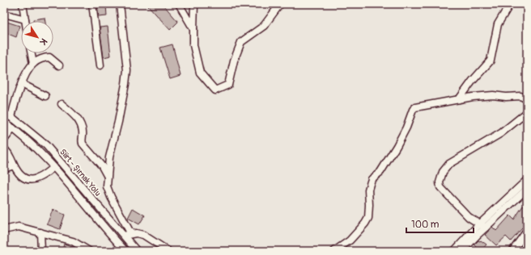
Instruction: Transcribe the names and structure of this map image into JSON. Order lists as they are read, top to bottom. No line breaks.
{"streets":{"street":["Siirt - Şırnak Yolu"]},"scale_bar":"100 m","north":"bottom right"}
